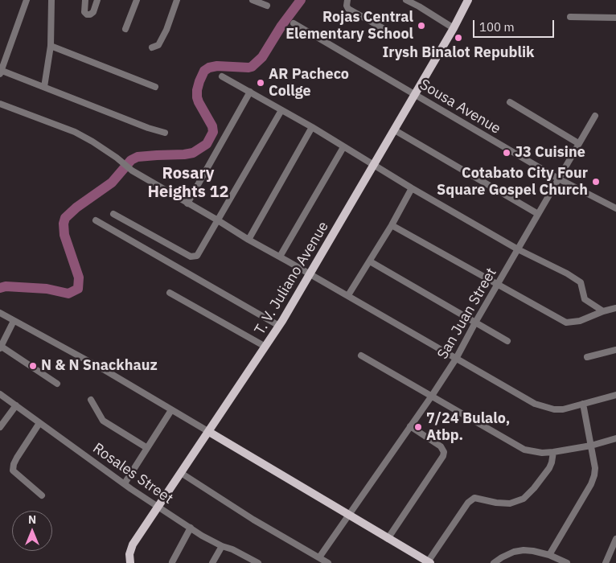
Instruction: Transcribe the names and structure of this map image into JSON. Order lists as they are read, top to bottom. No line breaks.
{"streets":{"main road":["T. V. Juliano Avenue"],"street":["Sousa Avenue","San Juan Street","Rosales Street"]},"crossings":[["Sousa Avenue","T. V. Juliano Avenue"],["Sousa Avenue","San Juan Street"],["T. V. Juliano Avenue","Rosales Street"]],"districts":["Rosary Heights 12"],"places":["Rojas Central Elementary School","Irysh Binalot Republik","AR Pacheco Collge","J3 Cuisine","Cotabato City Four Square Gospel Church","N & N Snackhauz","7/24 Bulalo, Atbp."],"scale_bar":"100 m","north":"top"}
